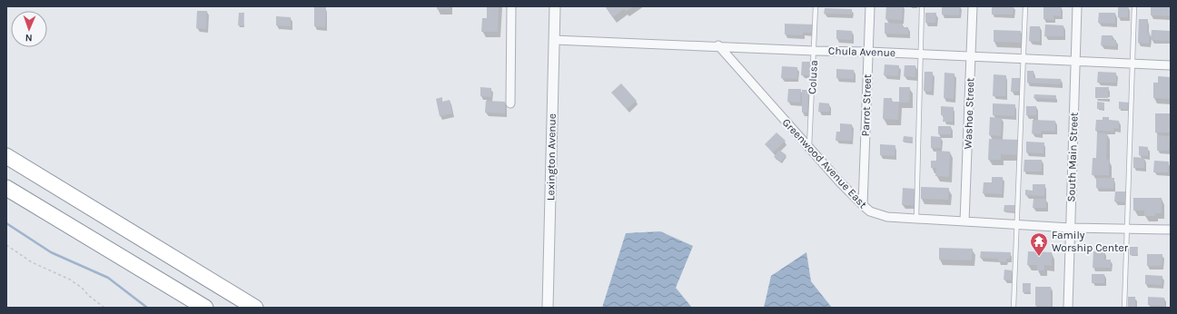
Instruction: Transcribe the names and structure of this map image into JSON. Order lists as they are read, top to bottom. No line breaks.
{"streets":{"street":["Chula Avenue","Parrot Street","Washoe Street","Lexington Avenue","South Main Street","Greenwood Avenue East"],"lane":["Colusa"]},"crossings":[["Chula Avenue","Colusa"],["Chula Avenue","Parrot Street"],["Chula Avenue","Washoe Street"],["Chula Avenue","Lexington Avenue"],["Chula Avenue","South Main Street"],["Chula Avenue","Greenwood Avenue East"],["Colusa","Greenwood Avenue East"],["Parrot Street","Greenwood Avenue East"],["Washoe Street","Greenwood Avenue East"],["South Main Street","Greenwood Avenue East"]],"places":{"temple":["Family Worship Center"]},"north":"bottom"}
